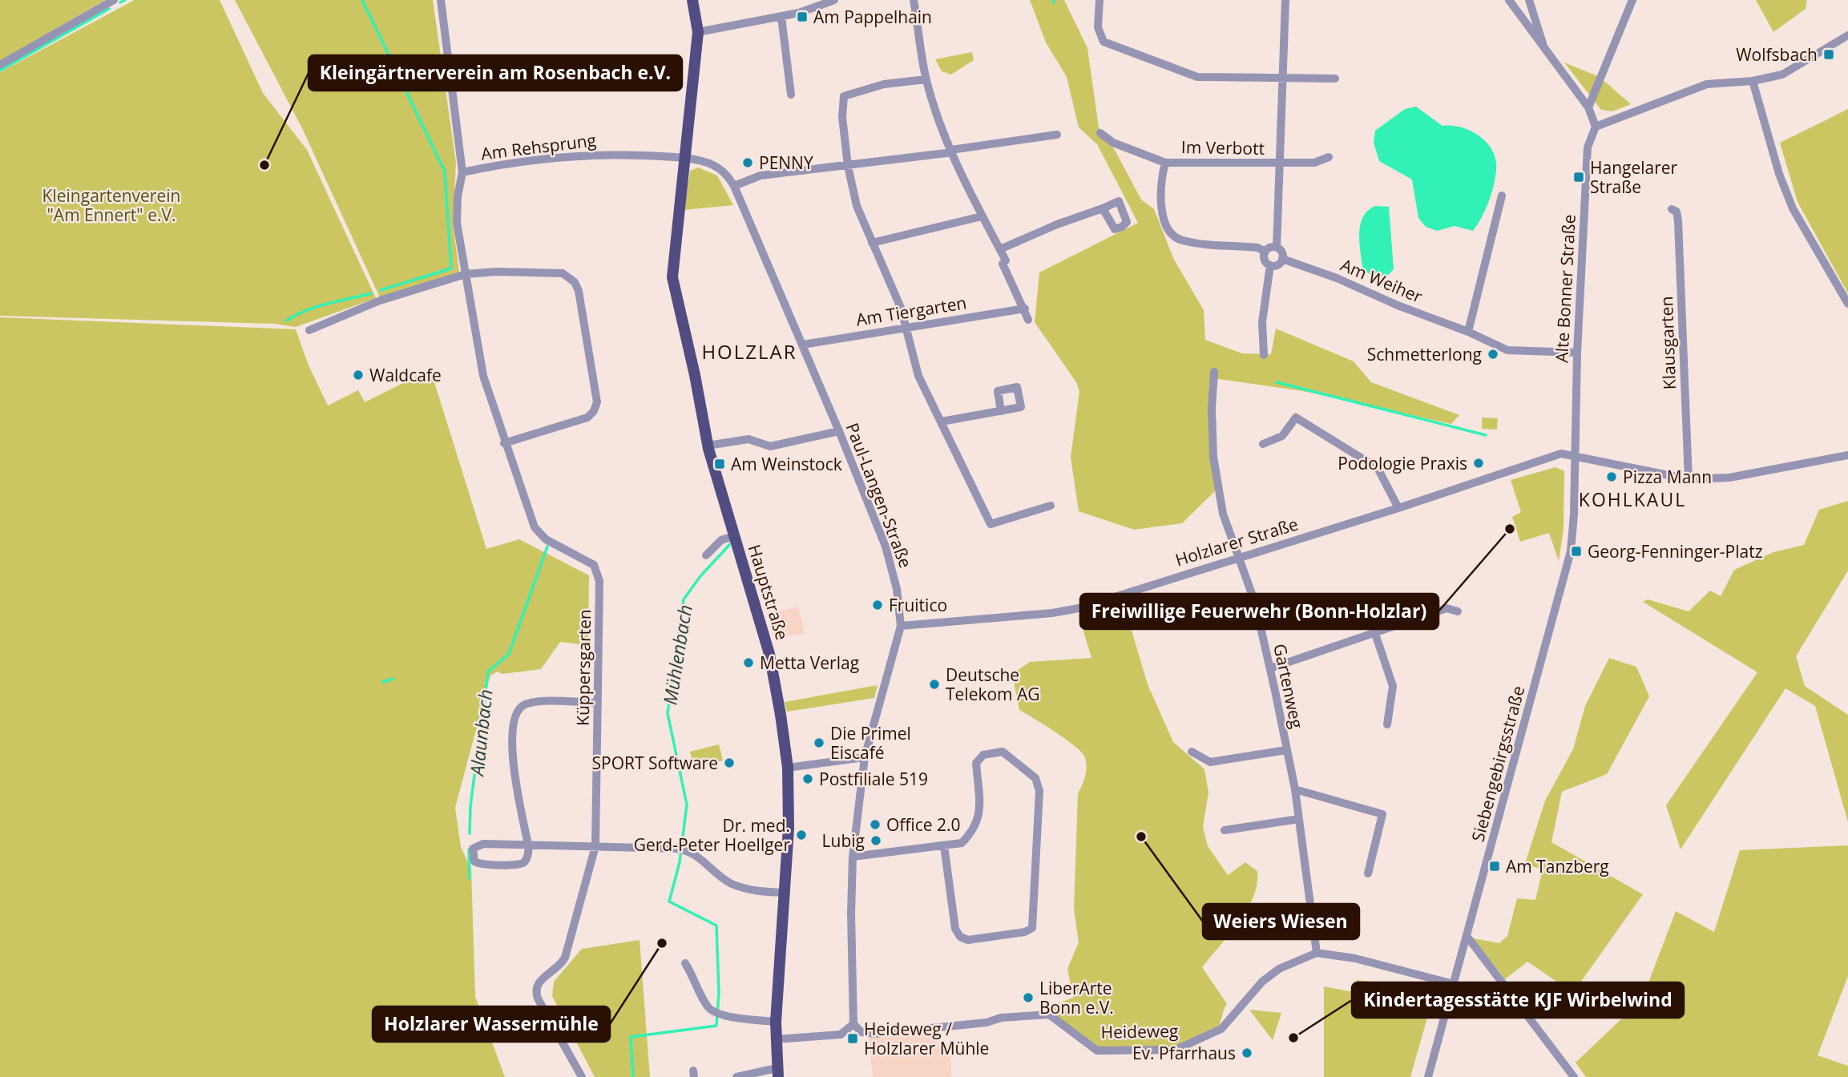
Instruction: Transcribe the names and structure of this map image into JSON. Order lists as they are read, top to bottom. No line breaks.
{"streets":{"main road":["Hauptstraße"],"street":["Am Rehsprung","Im Verbott","Am Weiher","Alte Bonner Straße","Am Tiergarten","Klausgarten","Paul-Langen-Straße","Holzlarer Straße","Küppersgarten","Gartenweg","Siebengebirgsstraße","Heideweg"]},"crossings":[["Am Rehsprung","Paul-Langen-Straße"],["Am Rehsprung","Hauptstraße"],["Am Rehsprung","Küppersgarten"],["Im Verbott","Am Weiher"],["Am Weiher","Alte Bonner Straße"],["Alte Bonner Straße","Holzlarer Straße"],["Alte Bonner Straße","Siebengebirgsstraße"],["Am Tiergarten","Paul-Langen-Straße"],["Paul-Langen-Straße","Holzlarer Straße"],["Paul-Langen-Straße","Hauptstraße"],["Paul-Langen-Straße","Heideweg"],["Holzlarer Straße","Gartenweg"],["Holzlarer Straße","Siebengebirgsstraße"],["Gartenweg","Heideweg"],["Siebengebirgsstraße","Heideweg"]],"districts":["HOLZLAR","KOHLKAUL"],"water":["Mühlenbach","Alaunbach"],"parks":["Kleingartenverein \"Am Ennert\" e.V."],"places":{"transit":["Am Pappelhain","Wolfsbach","Hangelarer Straße","Am Weinstock","Georg-Fenninger-Platz","Am Tanzberg","Heideweg / Holzlarer Mühle"],"other":["PENNY","Kleingärtnerverein am Rosenbach e.V.","Schmetterlong","Waldcafe","Podologie Praxis","Pizza Mann","Freiwillige Feuerwehr (Bonn-Holzlar)","Fruitico","Metta Verlag","Deutsche Telekom AG","Die Primel Eiscafé","SPORT Software","Postfiliale 519","Office 2.0","Dr. med. Gerd-Peter Hoellger","Weiers Wiesen","Lubig","Holzlarer Wassermühle","LiberArte Bonn e.V.","Kindertagesstätte KJF Wirbelwind","Ev. Pfarrhaus"]}}
